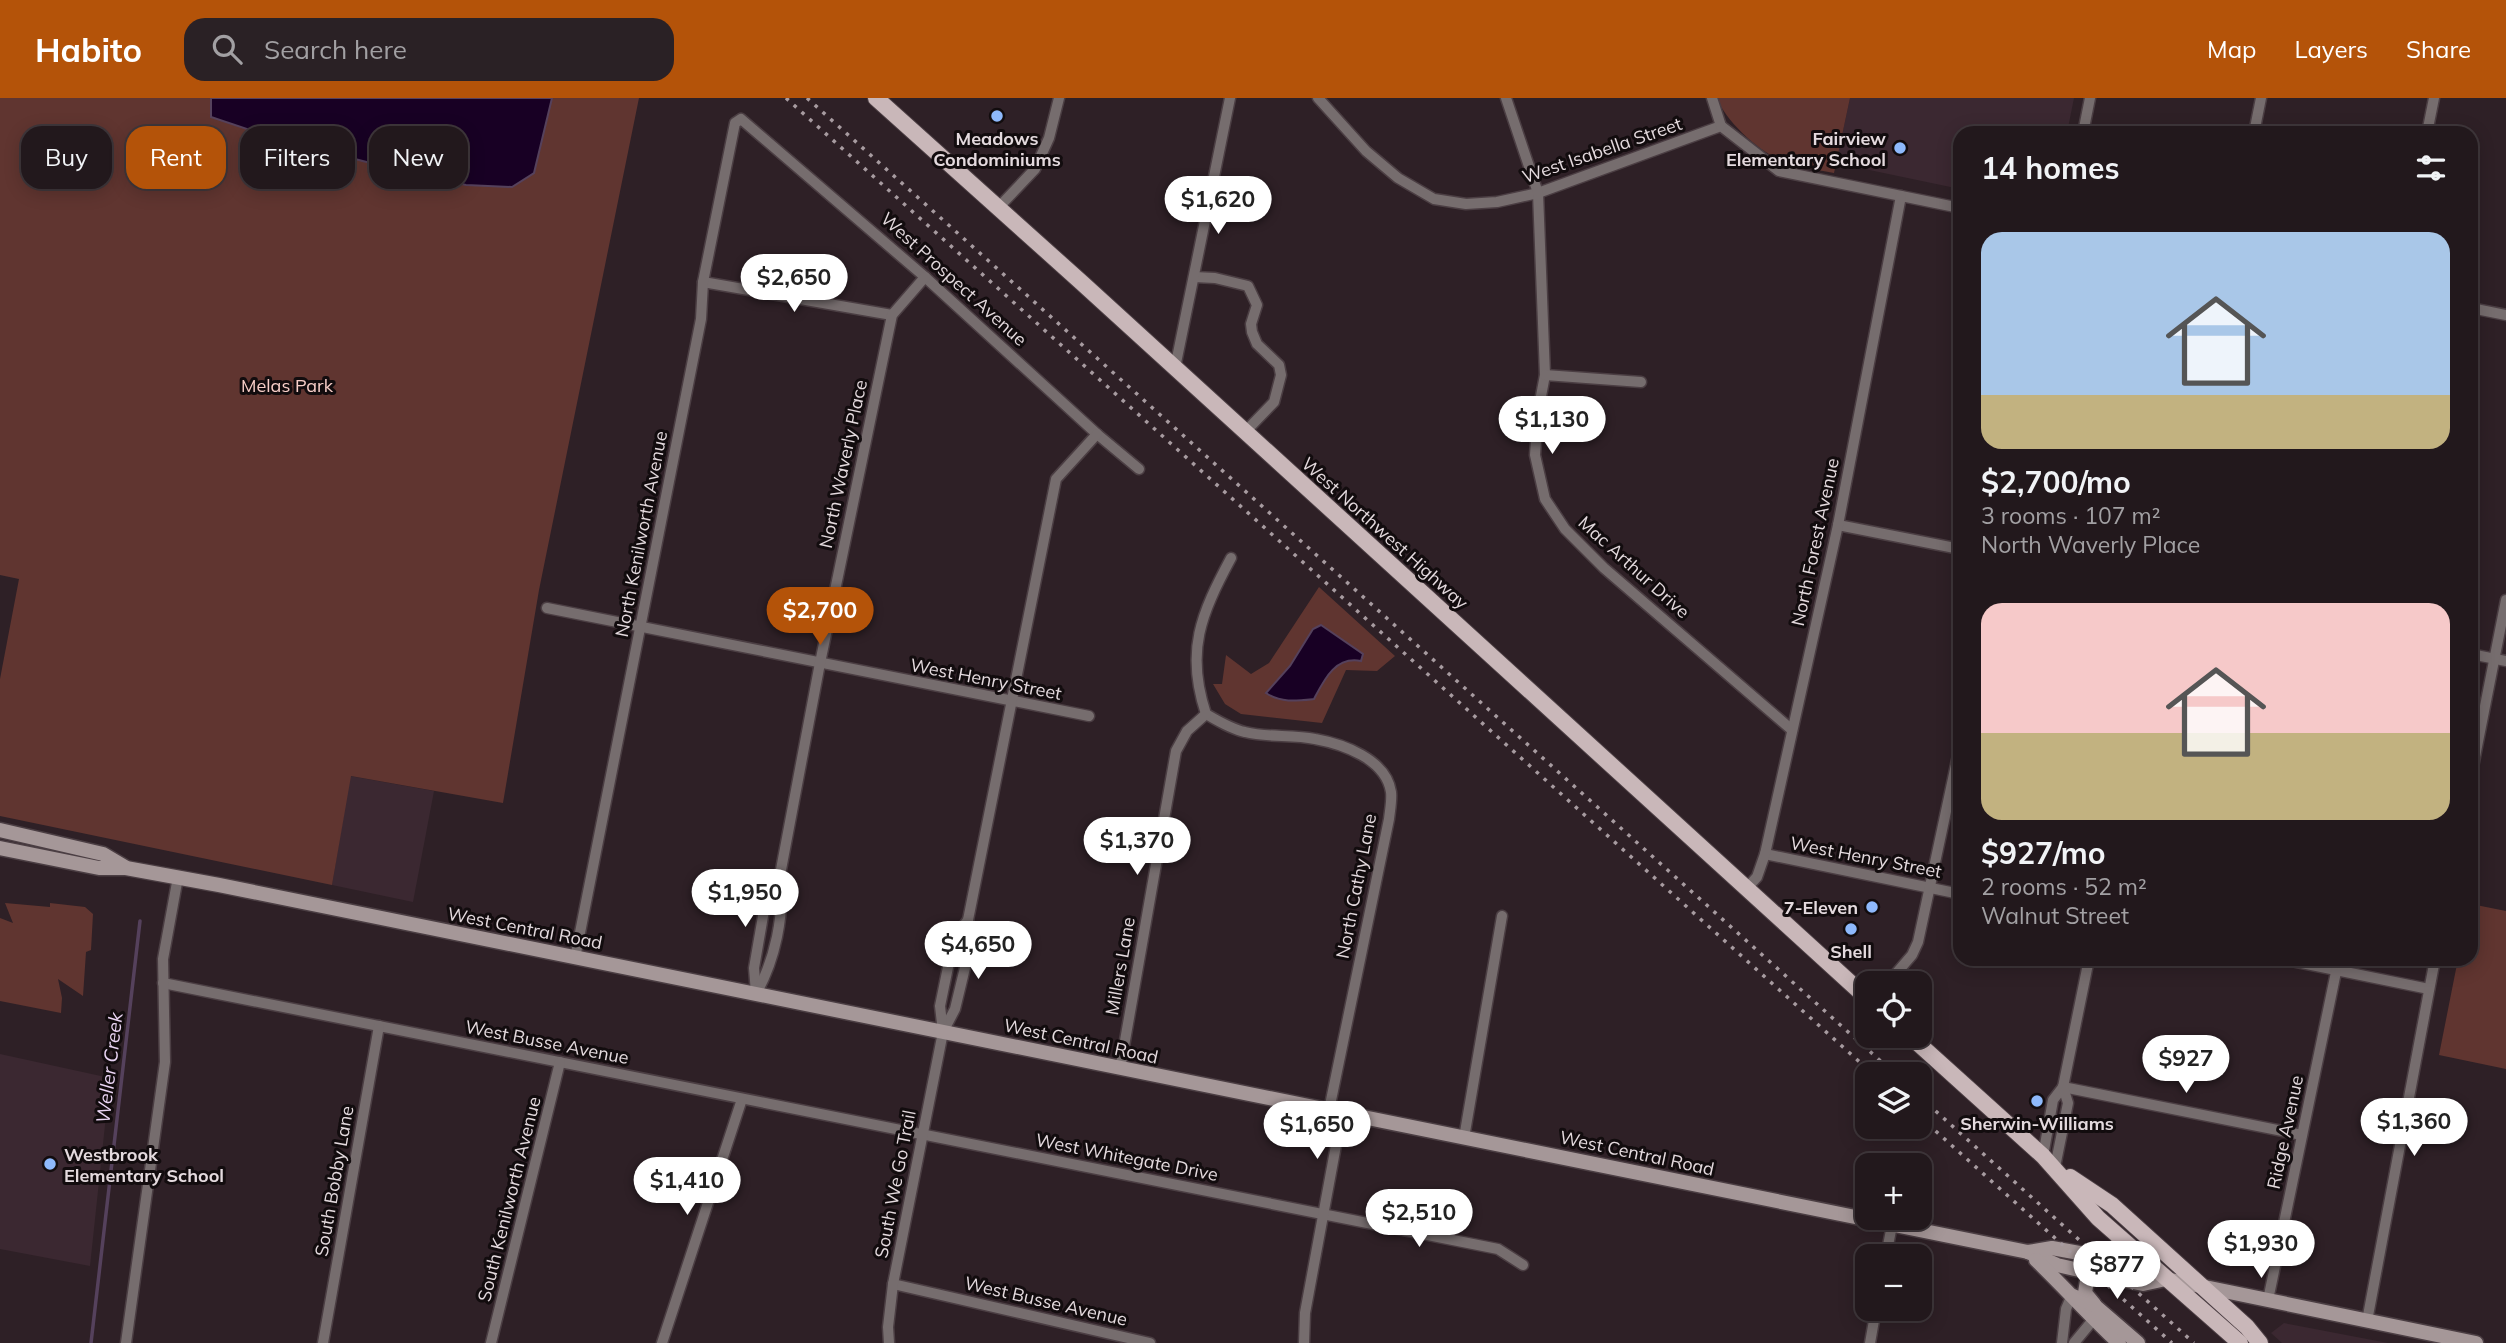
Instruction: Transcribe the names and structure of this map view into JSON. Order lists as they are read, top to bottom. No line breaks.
{"streets":{"main road":["West Northwest Highway","West Central Road"],"street":["West Isabella Street","West Prospect Avenue","North Waverly Place","North Kenilworth Avenue","North Forest Avenue","Mac Arthur Drive","West Henry Street","North Cathy Lane","Millers Lane","West Busse Avenue","Ridge Avenue","West Whitegate Drive","South Bobby Lane","South We Go Trail","South Kenilworth Avenue"]},"crossings":[["West Isabella Street","Mac Arthur Drive"],["West Prospect Avenue","North Waverly Place"],["West Prospect Avenue","North Kenilworth Avenue"],["North Waverly Place","West Henry Street"],["North Waverly Place","West Central Road"],["West Northwest Highway","North Forest Avenue"],["North Kenilworth Avenue","West Henry Street"],["North Kenilworth Avenue","West Central Road"],["North Forest Avenue","Mac Arthur Drive"],["North Forest Avenue","West Henry Street"],["North Cathy Lane","West Central Road"],["North Cathy Lane","Millers Lane"],["North Cathy Lane","West Whitegate Drive"],["West Central Road","Millers Lane"],["West Central Road","Ridge Avenue"],["West Central Road","South We Go Trail"],["West Busse Avenue","West Whitegate Drive"],["West Busse Avenue","South Bobby Lane"],["West Busse Avenue","South We Go Trail"],["West Busse Avenue","South Kenilworth Avenue"],["West Whitegate Drive","South We Go Trail"]],"water":["Weller Creek"],"parks":["Melas Park"],"places":["Meadows Condominiums","Fairview Elementary School","7-Eleven","Shell","Sherwin-Williams","Westbrook Elementary School"],"page":{"header":"Habito","search":"Search here","nav":["Map","Layers","Share"],"chip":["Buy","Rent","Filters","New"],"heading":"14 homes","price":["$1,620","$2,650","$1,130","$2,700","$1,370","$1,950","$4,650","$927","$1,360","$1,650","$1,410","$2,510","$1,930","$877"],"list":[{"name":"$2,700/mo","note":"3 rooms · 107 m² · North Waverly Place"},{"name":"$927/mo","note":"2 rooms · 52 m² · Walnut Street"}],"map_buttons":["+","−"]}}
